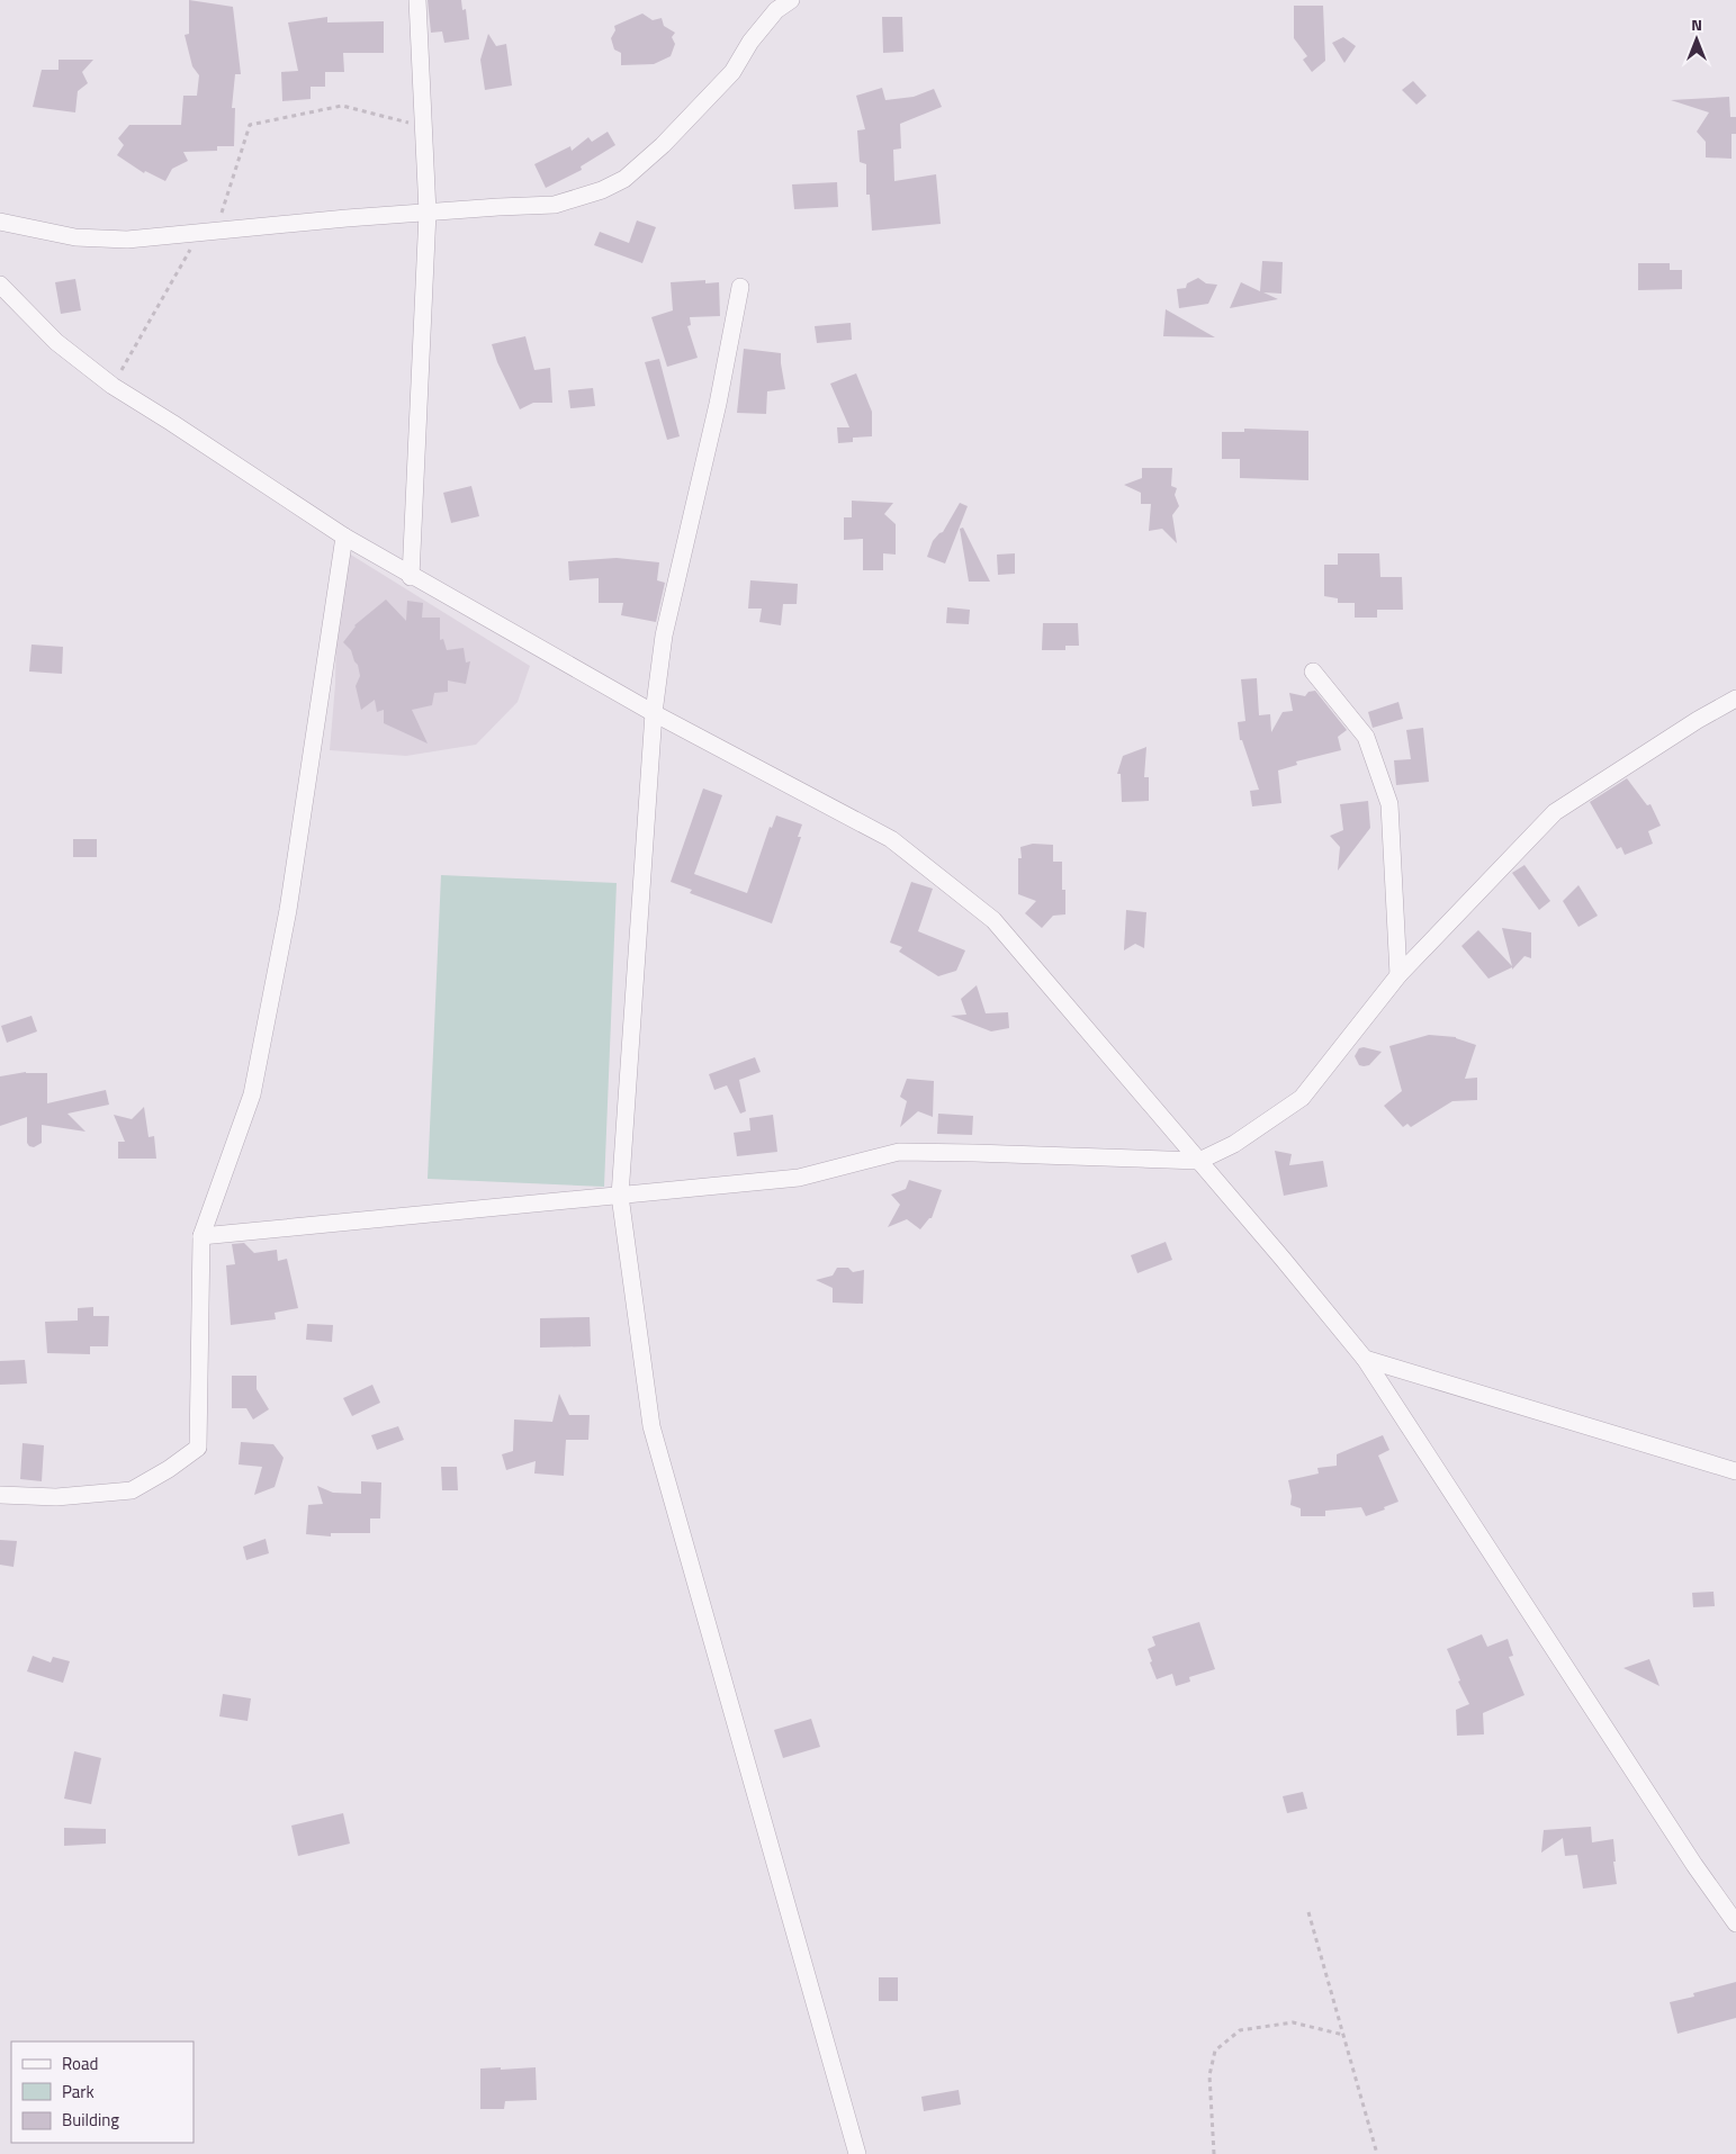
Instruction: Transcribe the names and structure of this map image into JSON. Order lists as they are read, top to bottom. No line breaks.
{"legend":["Road","Park","Building"],"north":"top"}
